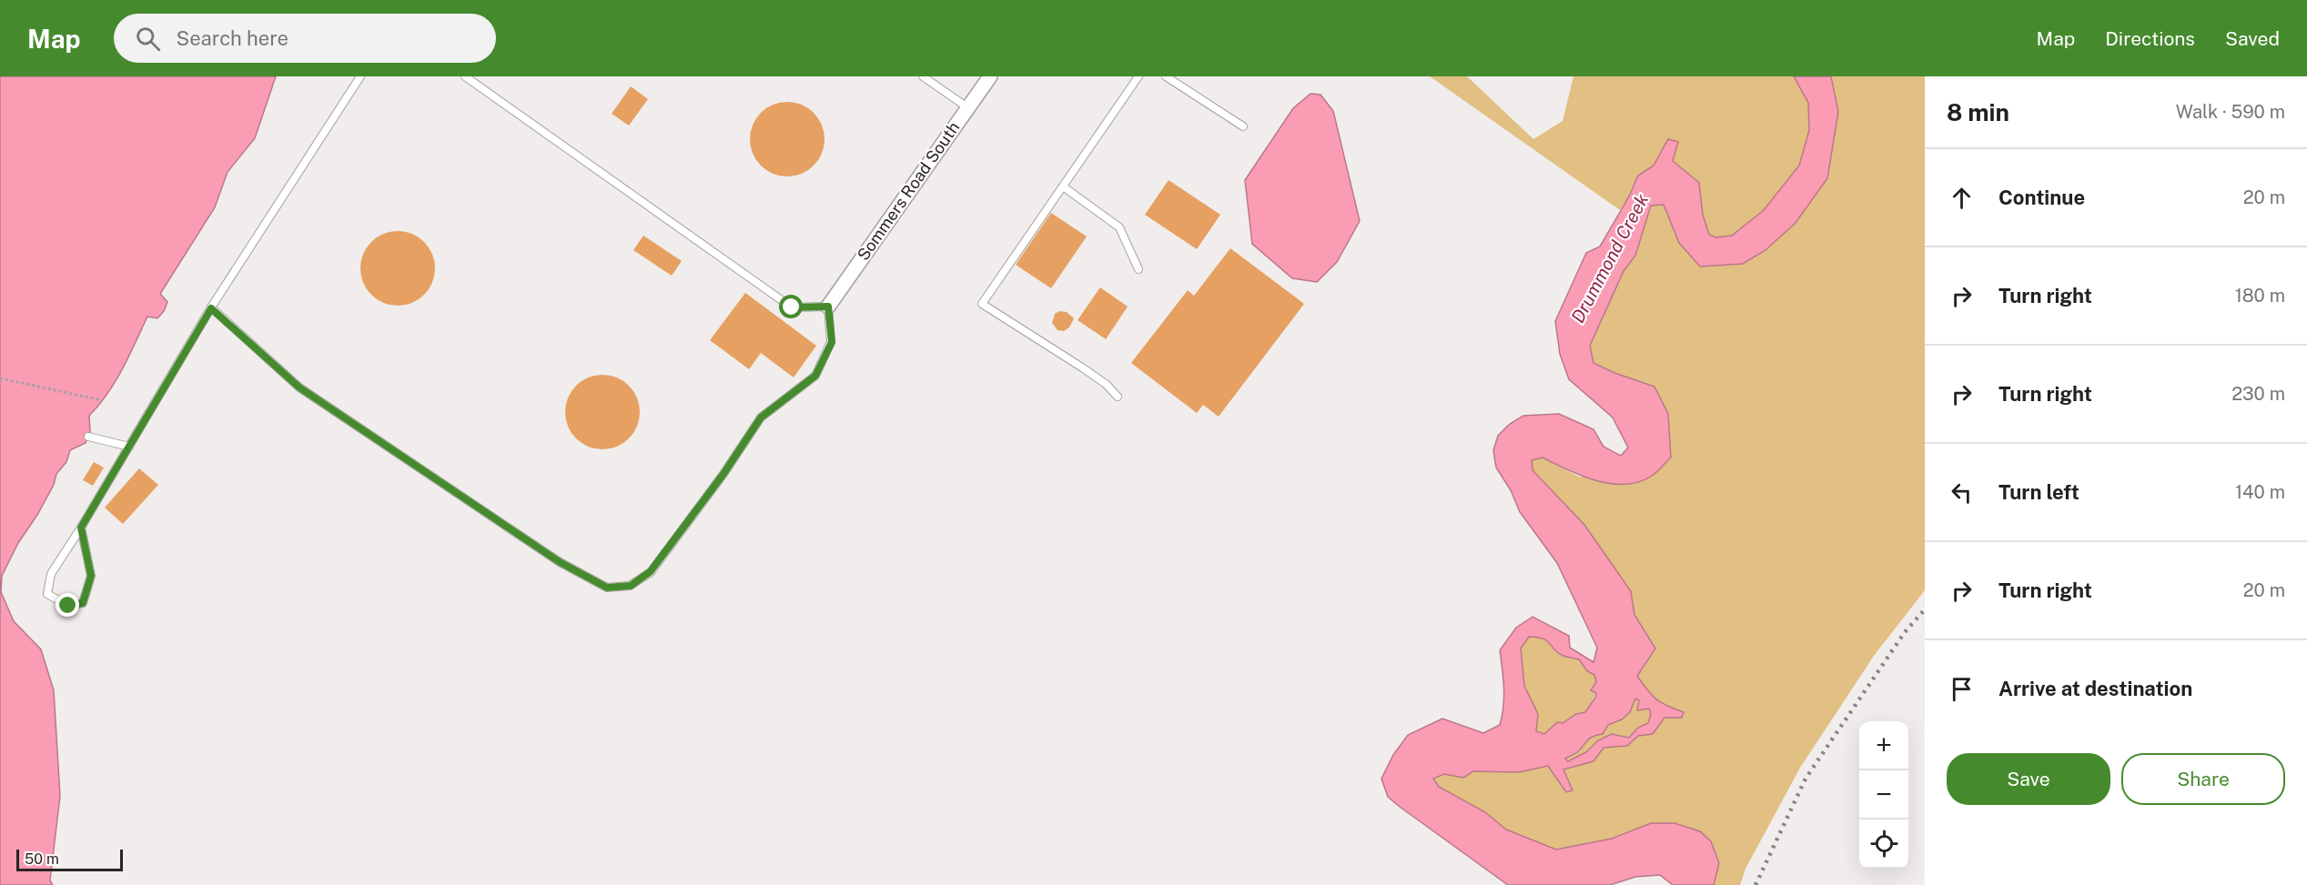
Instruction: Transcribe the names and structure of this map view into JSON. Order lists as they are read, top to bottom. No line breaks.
{"streets":{"street":["Sommers Road South"]},"water":["Drummond Creek"],"scale_bar":"50 m","page":{"header":"Map","search":"Search here","nav":["Map","Directions","Saved"],"heading":["8 min","Walk · 590 m"],"list":[["Continue","20 m"],["Turn right","180 m"],["Turn right","230 m"],["Turn left","140 m"],["Turn right","20 m"],"Arrive at destination"],"map_buttons":["+","−"],"buttons":["Save","Share"],"scale":"50 m"}}
